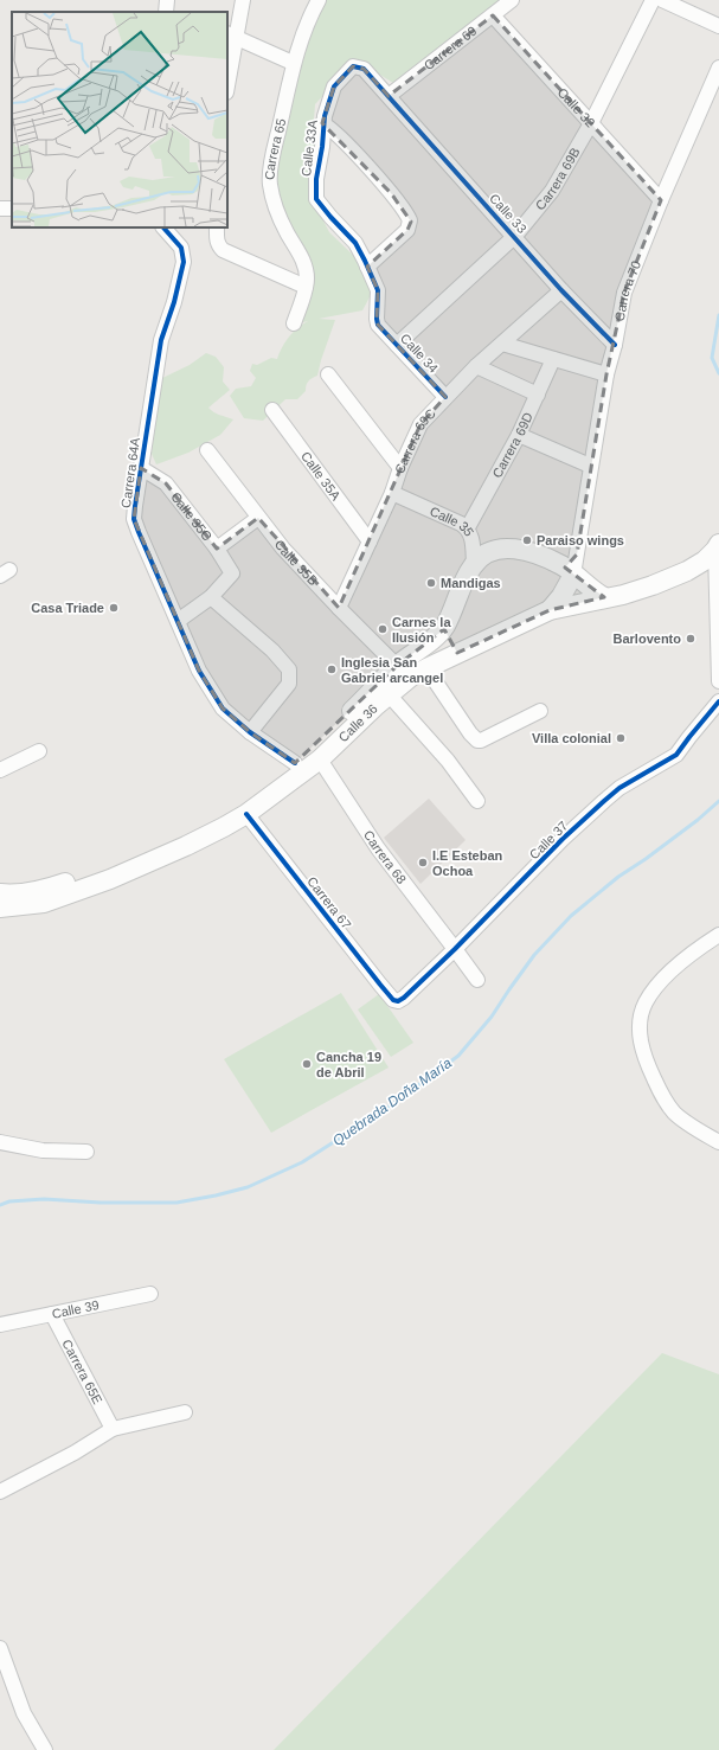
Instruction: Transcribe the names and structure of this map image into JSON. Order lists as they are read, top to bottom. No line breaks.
{"streets":{"main road":["Calle 36"],"street":["Carrera 69","Calle 32","Calle 33A","Carrera 65","Carrera 69B","Calle 33","Carrera 70","Calle 34","Carrera 69C","Carrera 69D","Carrera 64A","Calle 35A","Calle 35C","Calle 35","Calle 35B","Calle 37","Carrera 68","Carrera 67","Calle 39","Carrera 65E"]},"crossings":[["Carrera 69","Calle 32"],["Carrera 69","Calle 33A"],["Carrera 69","Calle 33"],["Calle 32","Carrera 69B"],["Calle 32","Carrera 70"],["Calle 33A","Calle 33"],["Calle 33A","Calle 34"],["Carrera 69B","Calle 33"],["Carrera 69B","Calle 34"],["Calle 33","Carrera 70"],["Calle 33","Carrera 69C"],["Calle 34","Carrera 69C"],["Carrera 69C","Calle 35A"],["Carrera 69C","Calle 35"],["Carrera 69C","Calle 35B"],["Carrera 69D","Calle 35"],["Carrera 64A","Calle 35C"],["Carrera 64A","Calle 36"],["Calle 35B","Calle 36"],["Calle 36","Carrera 68"],["Calle 36","Carrera 67"],["Calle 37","Carrera 68"],["Calle 37","Carrera 67"],["Calle 39","Carrera 65E"]],"water":["Quebrada Doña María"],"places":["Paraiso wings","Mandigas","Casa Triade","Carnes la Ilusión","Barlovento","Inglesia San Gabriel arcangel","Villa colonial","I.E Esteban Ochoa","Cancha 19 de Abril"]}
